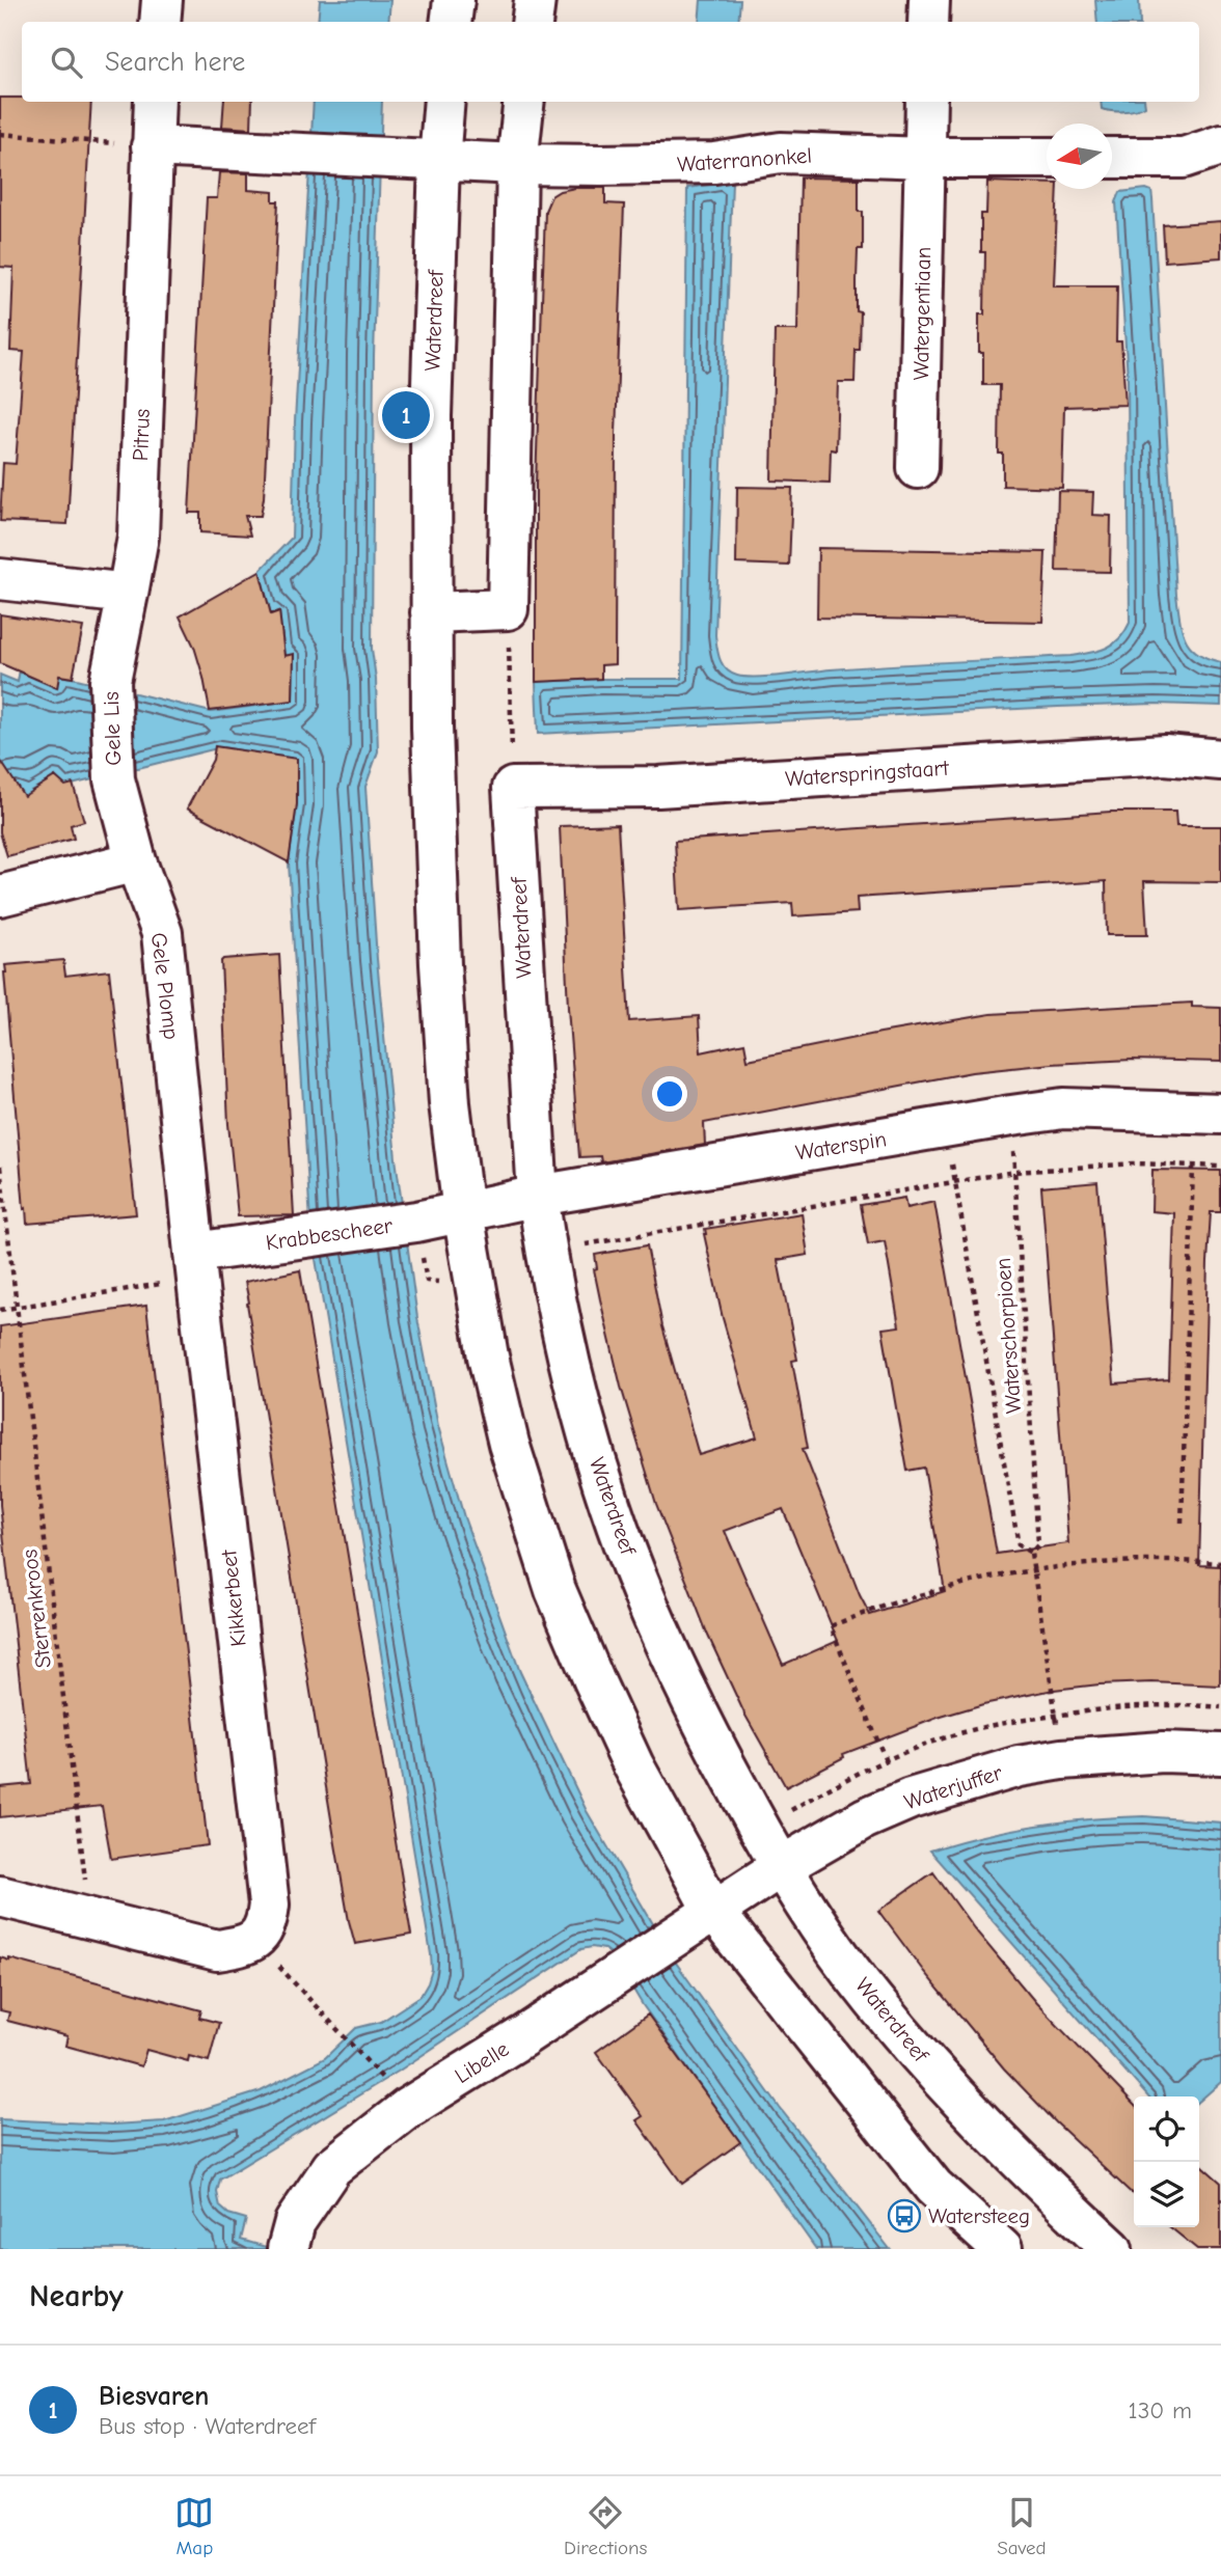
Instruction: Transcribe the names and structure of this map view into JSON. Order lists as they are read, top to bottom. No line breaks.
{"streets":{"street":["Waterranonkel","Watergentiaan","Waterdreef","Pitrus","Gele Lis","Waterspringstaart","Gele Plomp","Waterspin","Krabbescheer","Kikkerbeet","Waterjuffer","Libelle"],"path":["Waterschorpioen","Sterrenkroos"]},"crossings":[["Waterranonkel","Watergentiaan"],["Waterdreef","Waterspringstaart"],["Waterdreef","Waterspin"],["Waterdreef","Krabbescheer"],["Waterdreef","Waterjuffer"],["Waterdreef","Libelle"],["Pitrus","Gele Lis"],["Gele Lis","Gele Plomp"],["Gele Plomp","Krabbescheer"],["Gele Plomp","Kikkerbeet"],["Waterspin","Krabbescheer"],["Waterspin","Waterschorpioen"],["Krabbescheer","Kikkerbeet"],["Waterschorpioen","Waterjuffer"],["Waterjuffer","Libelle"]],"places":{"bus stop":["Watersteeg"]},"north":"left","page":{"search":"Search here","pins":"1","heading":"Nearby","list":[{"mark":"1","name":"Biesvaren","note":"Bus stop · Waterdreef","value":"130 m"}],"nav":["Map","Directions","Saved"]}}
